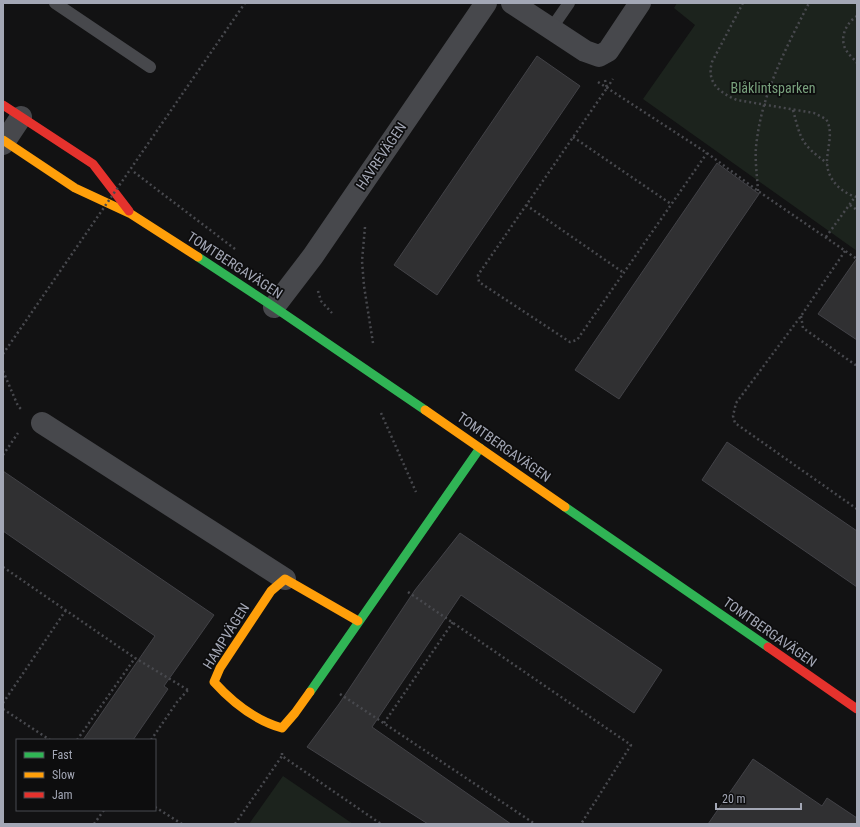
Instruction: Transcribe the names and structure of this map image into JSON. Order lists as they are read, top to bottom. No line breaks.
{"streets":{"street":["HAVREVÄGEN","TOMTBERGAVÄGEN","HAMPVÄGEN"]},"crossings":[["HAVREVÄGEN","TOMTBERGAVÄGEN"]],"parks":["Blåklintsparken"],"legend":["Fast","Slow","Jam"],"scale_bar":"20 m"}
